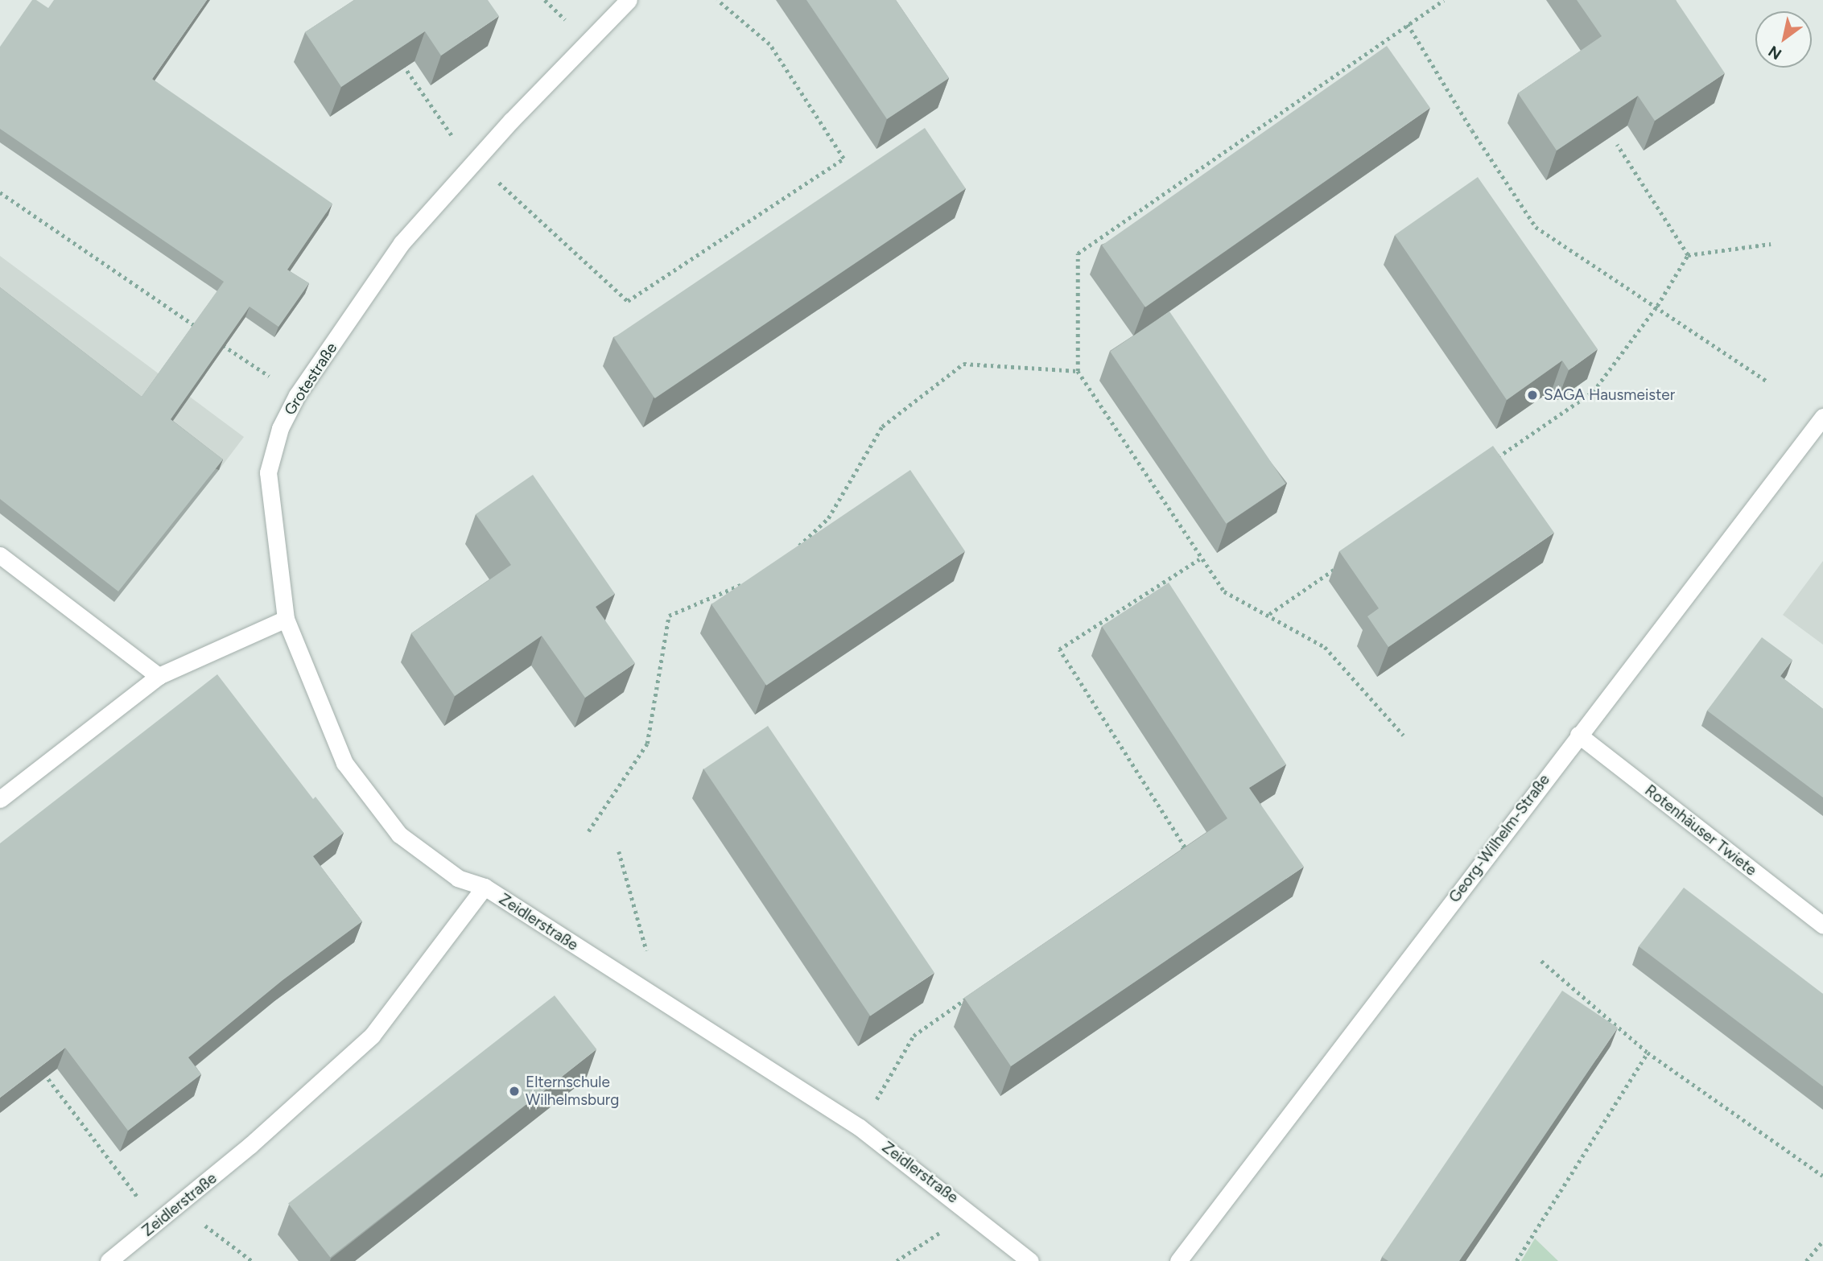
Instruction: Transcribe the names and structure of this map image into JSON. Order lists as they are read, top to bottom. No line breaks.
{"streets":{"street":["Grotestraße","Rotenhäuser Twiete","Georg-Wilhelm-Straße","Zeidlerstraße"]},"crossings":[["Grotestraße","Zeidlerstraße"],["Rotenhäuser Twiete","Georg-Wilhelm-Straße"]],"places":["SAGA Hausmeister","Elternschule Wilhelmsburg"],"north":"bottom left"}
